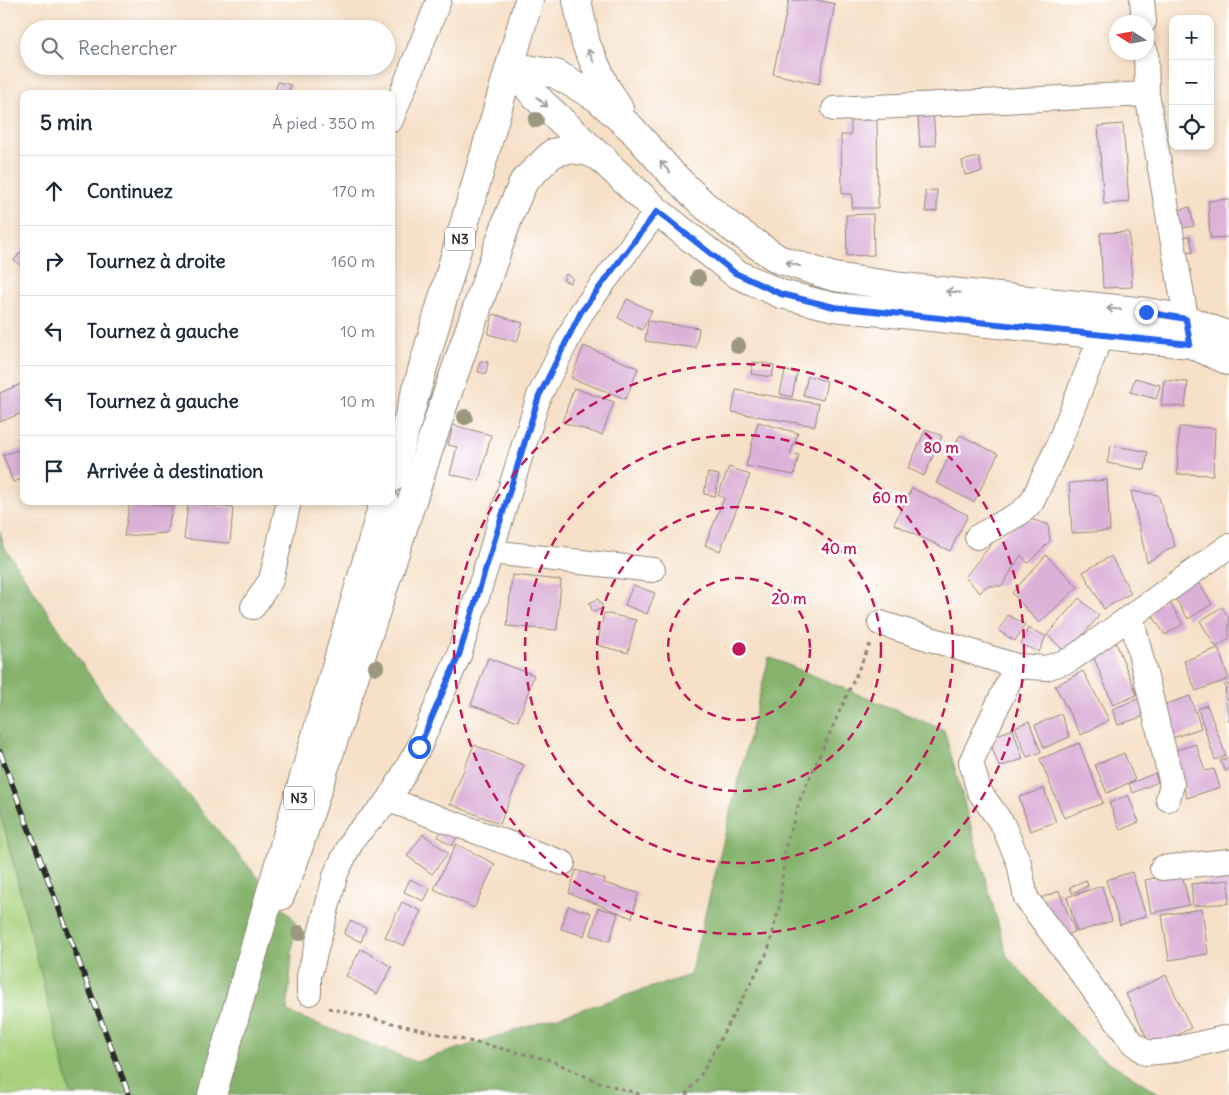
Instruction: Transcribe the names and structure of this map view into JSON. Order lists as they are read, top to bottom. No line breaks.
{"streets":{"main road":["N3"]},"north":"left","page":{"map_buttons":["+","−"],"search":"Rechercher","heading":["5 min","À pied · 350 m"],"list":[["Continuez","170 m"],["Tournez à droite","160 m"],["Tournez à gauche","10 m"],["Tournez à gauche","10 m"],"Arrivée à destination"]},"rings":["80 m","60 m","40 m","20 m"]}
